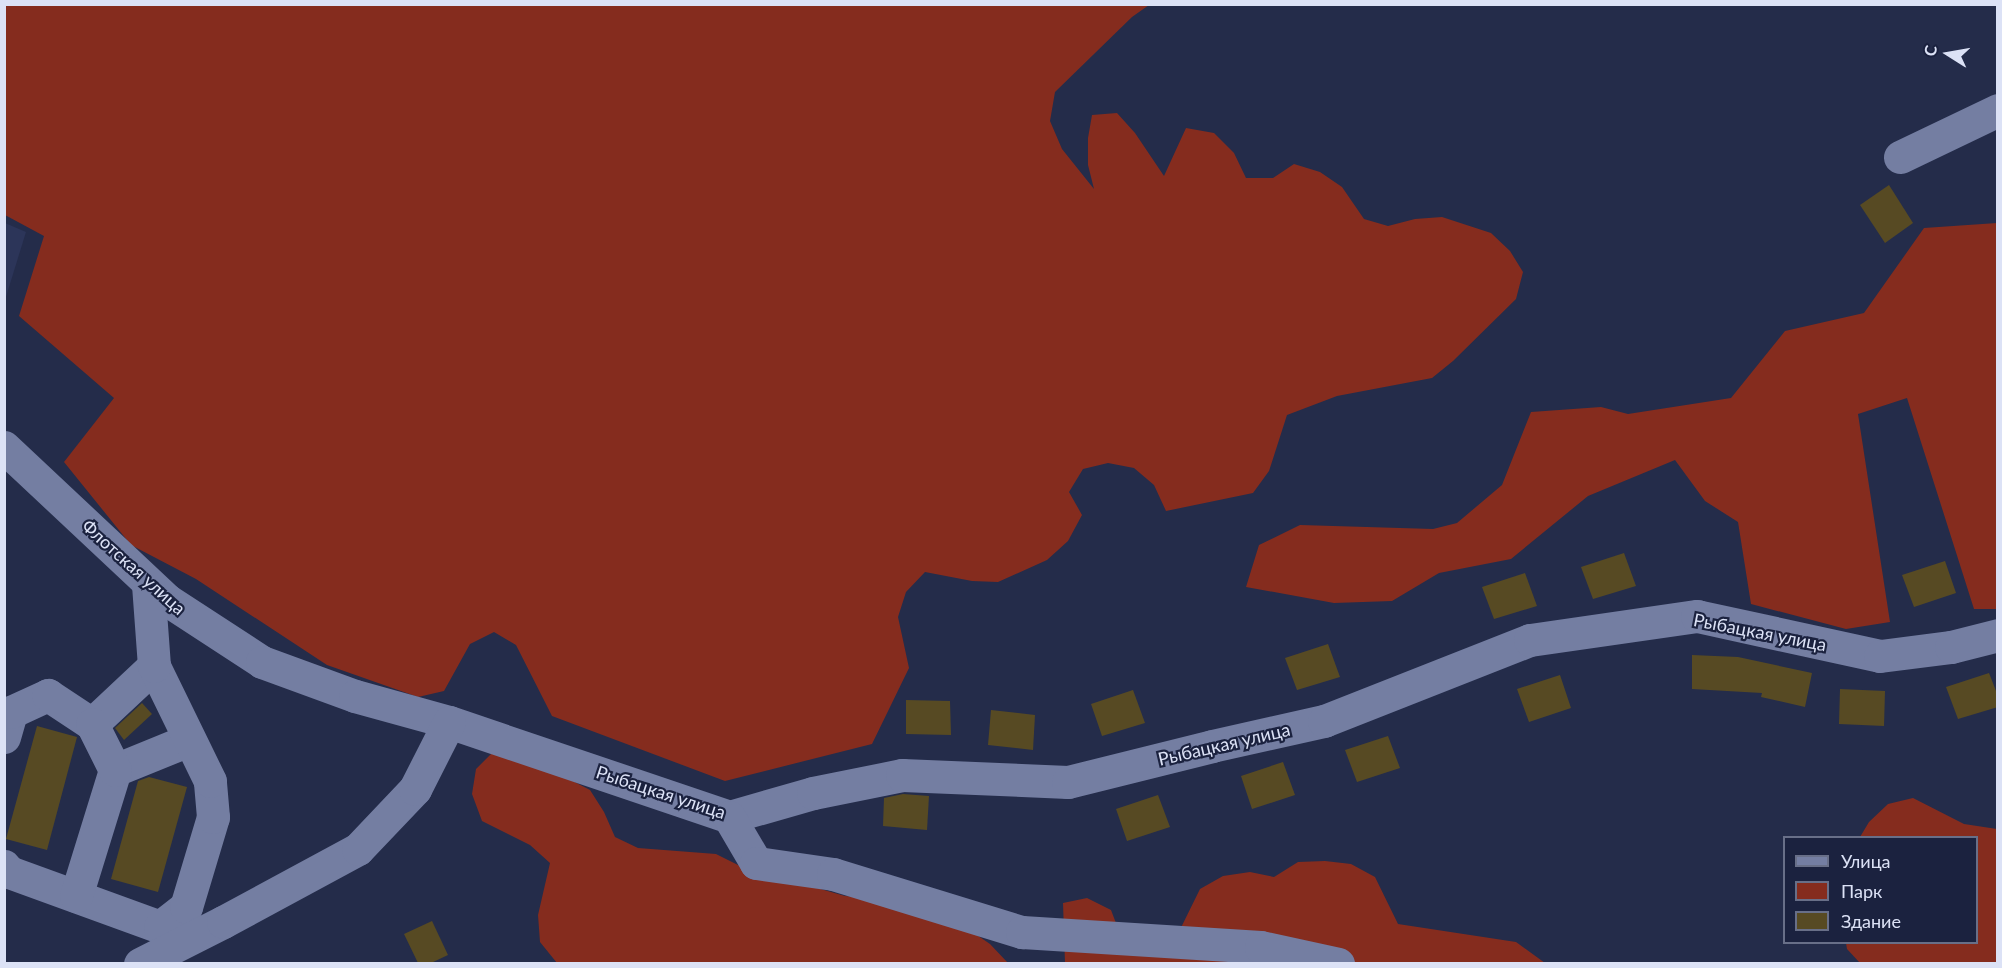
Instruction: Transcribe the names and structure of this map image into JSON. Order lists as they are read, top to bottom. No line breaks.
{"streets":{"street":["Флотская улица","Рыбацкая улица"]},"crossings":[["Флотская улица","Рыбацкая улица"]],"legend":["Улица","Парк","Здание"],"north":"left"}
